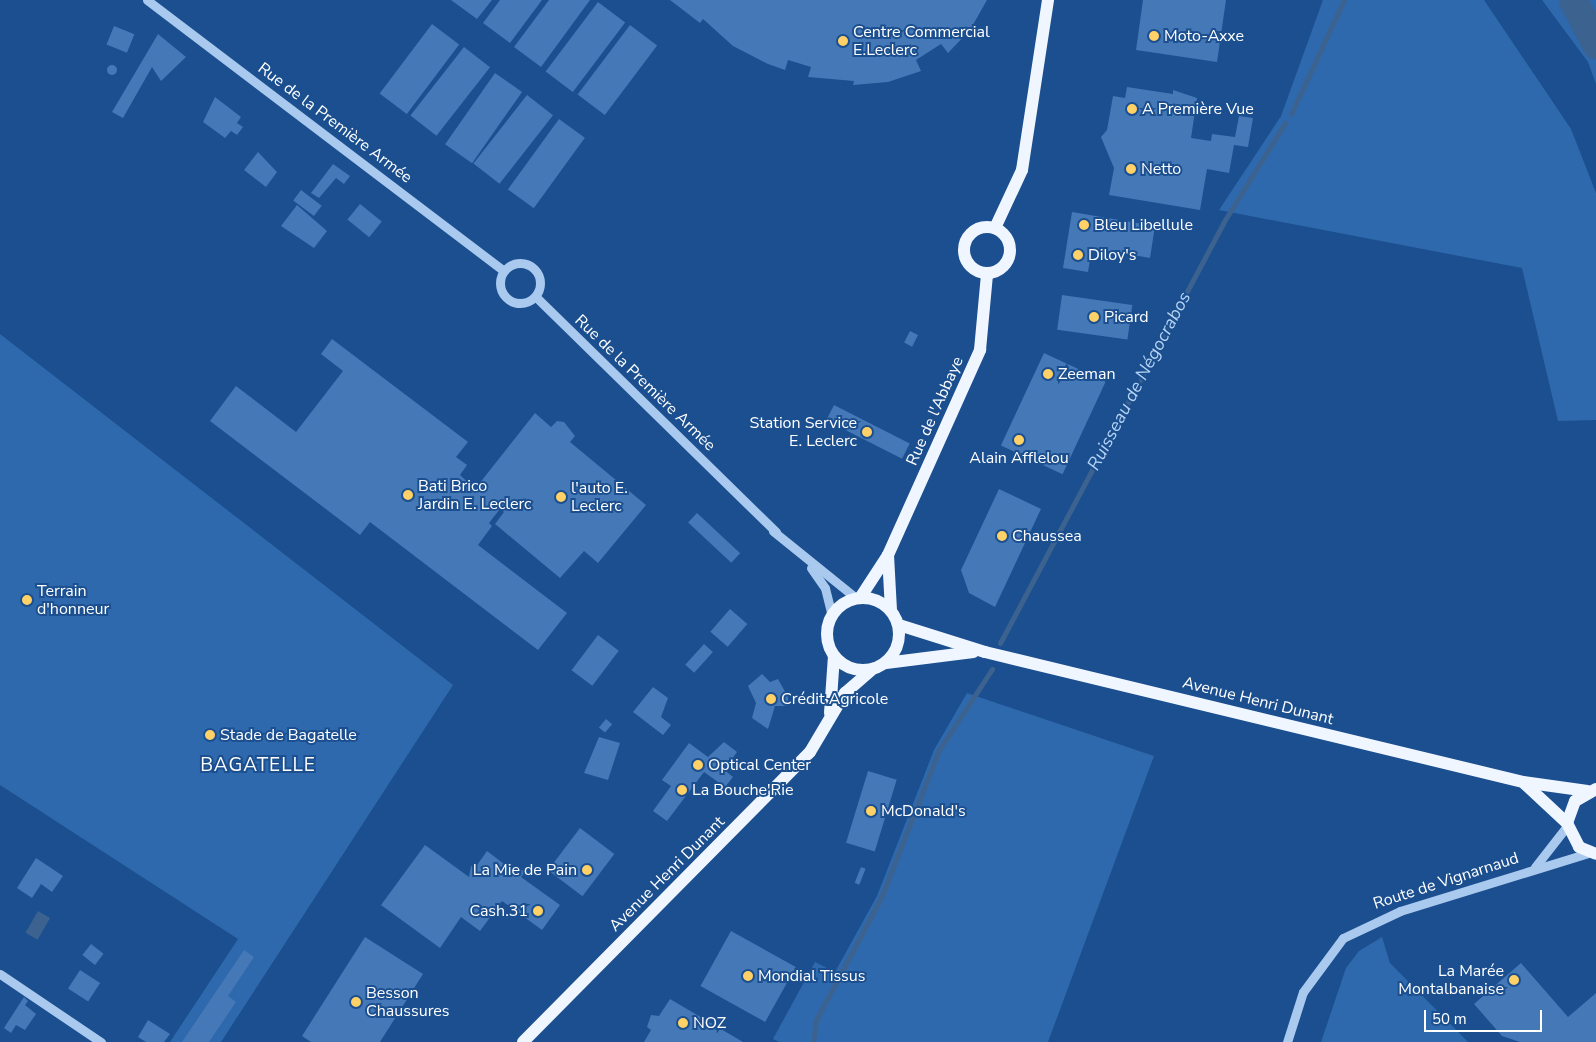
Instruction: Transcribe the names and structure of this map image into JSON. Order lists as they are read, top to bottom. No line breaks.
{"streets":{"main road":["Rue de l'Abbaye","Avenue Henri Dunant"],"street":["Rue de la Première Armée","Route de Vignarnaud"]},"crossings":[["Rue de la Première Armée","Rue de l'Abbaye"],["Rue de la Première Armée","Avenue Henri Dunant"],["Rue de l'Abbaye","Avenue Henri Dunant"]],"districts":["BAGATELLE"],"water":["Ruisseau de Négocrabos"],"places":["Moto-Axxe","Centre Commercial E.Leclerc","A Première Vue","Netto","Bleu Libellule","Diloy's","Picard","Zeeman","Station Service E. Leclerc","Alain Afflelou","Bati Brico Jardin E. Leclerc","l'auto E. Leclerc","Chaussea","Terrain d'honneur","Crédit Agricole","Stade de Bagatelle","Optical Center","La Bouche'Rie","McDonald's","La Mie de Pain","Cash.31","Mondial Tissus","La Marée Montalbanaise","Besson Chaussures","NOZ"],"scale_bar":"50 m"}
